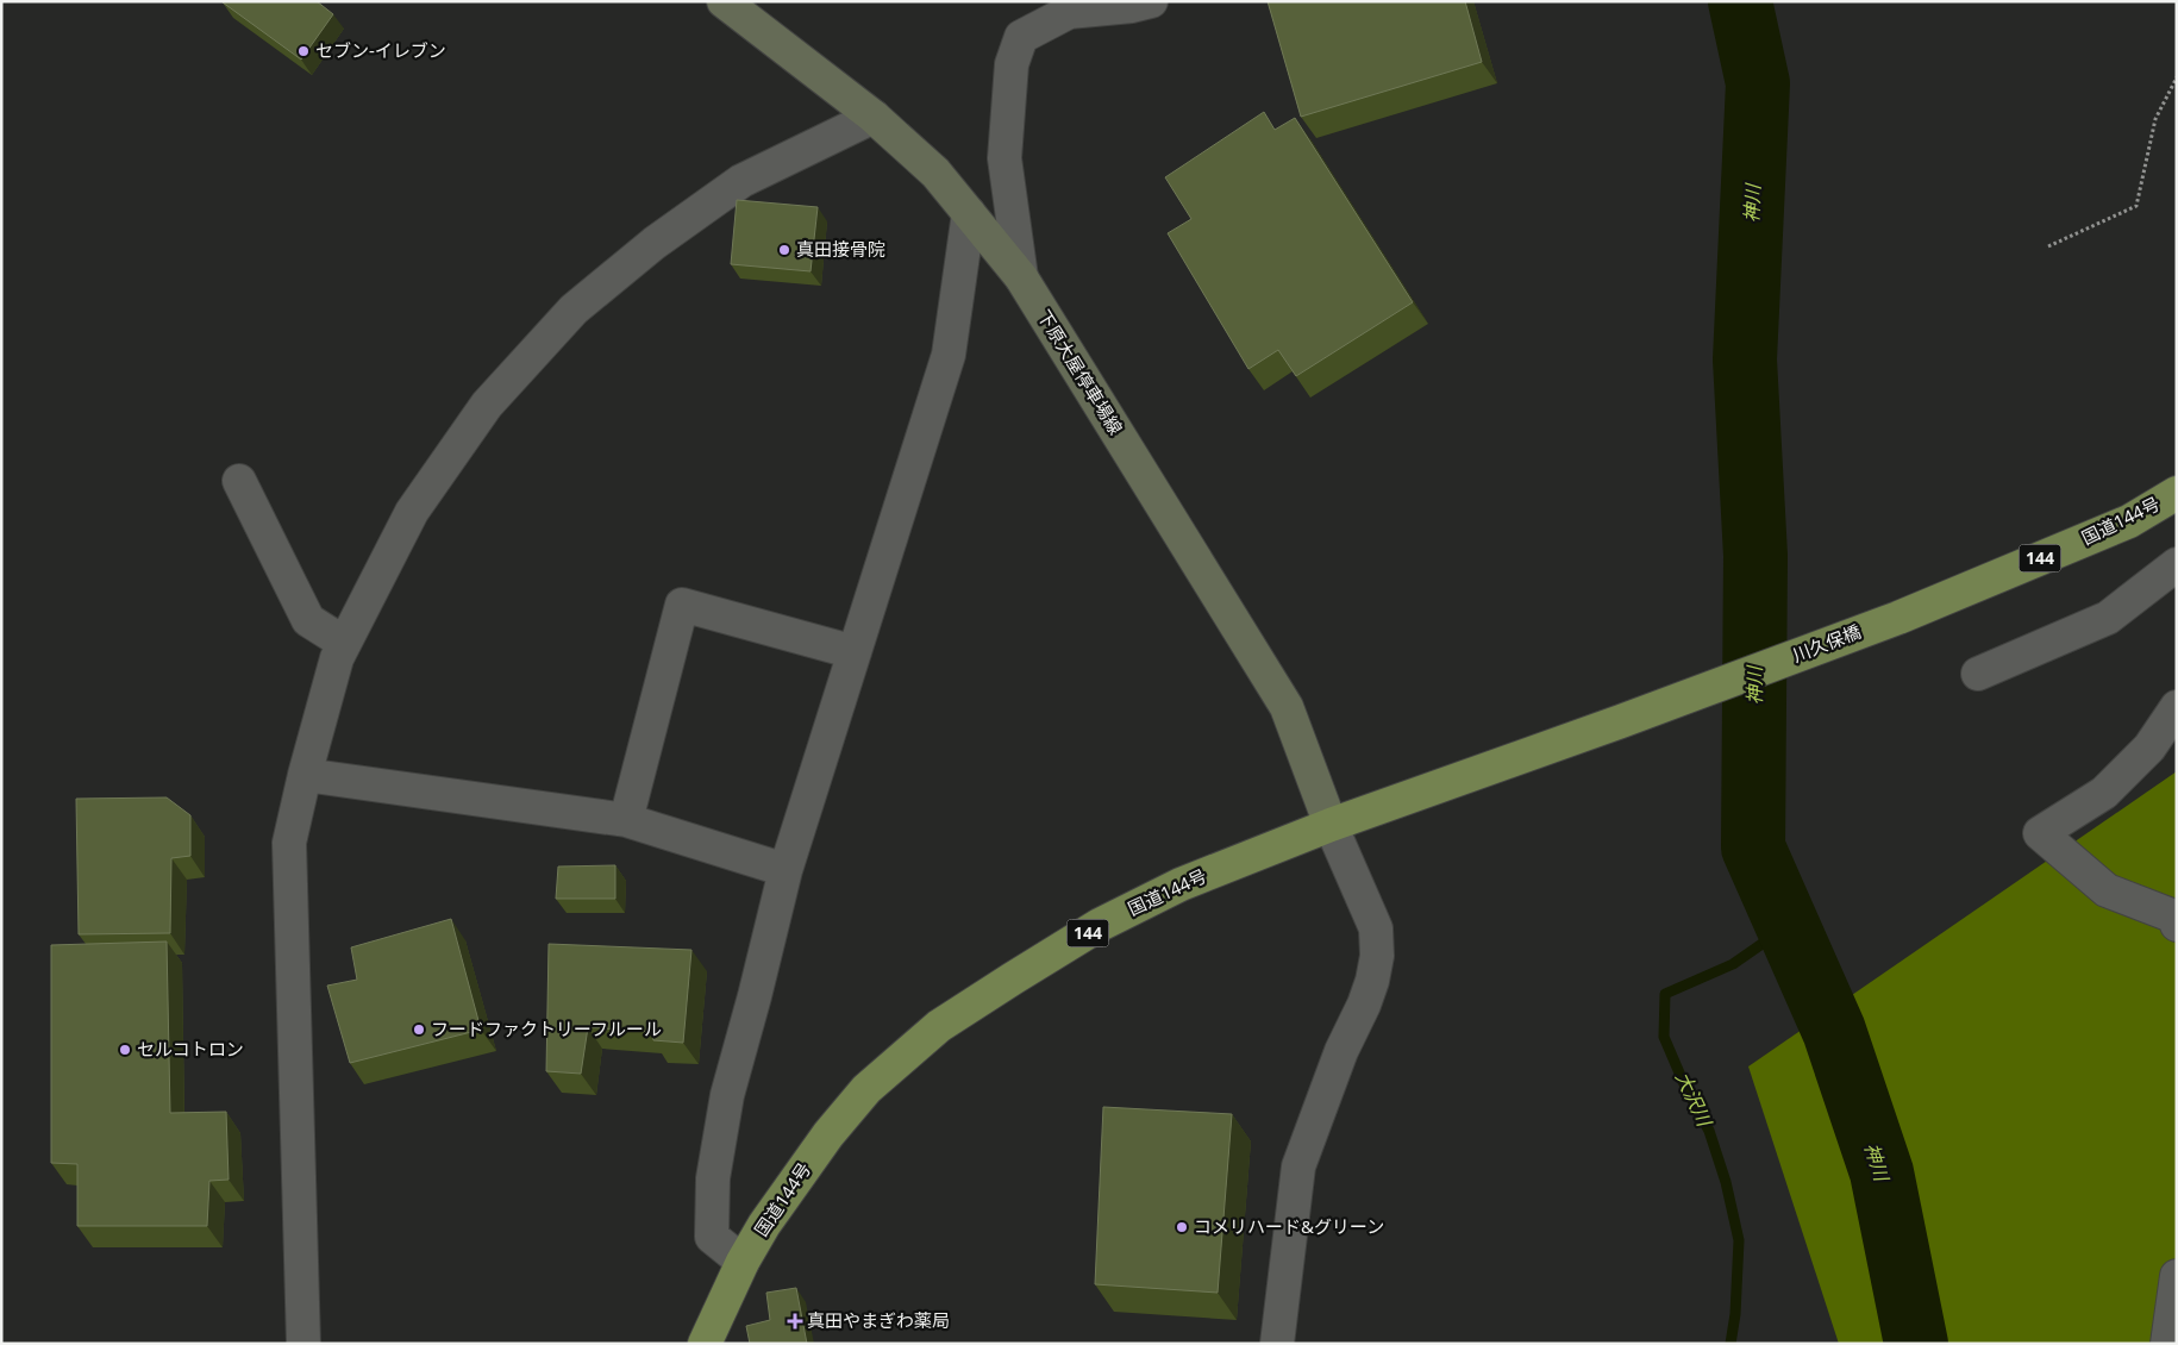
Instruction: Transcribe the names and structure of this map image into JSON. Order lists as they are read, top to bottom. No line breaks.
{"streets":{"highway":["国道144号","144","川久保橋"],"main road":["下原大屋停車場線"]},"crossings":[["下原大屋停車場線","国道144号"],["国道144号","川久保橋"]],"water":["神川","大沢川"],"places":{"other":["セブン-イレブン","真田接骨院","フードファクトリーフルール","セルコトロン","コメリハード&グリーン"],"health":["真田やまぎわ薬局"]}}
